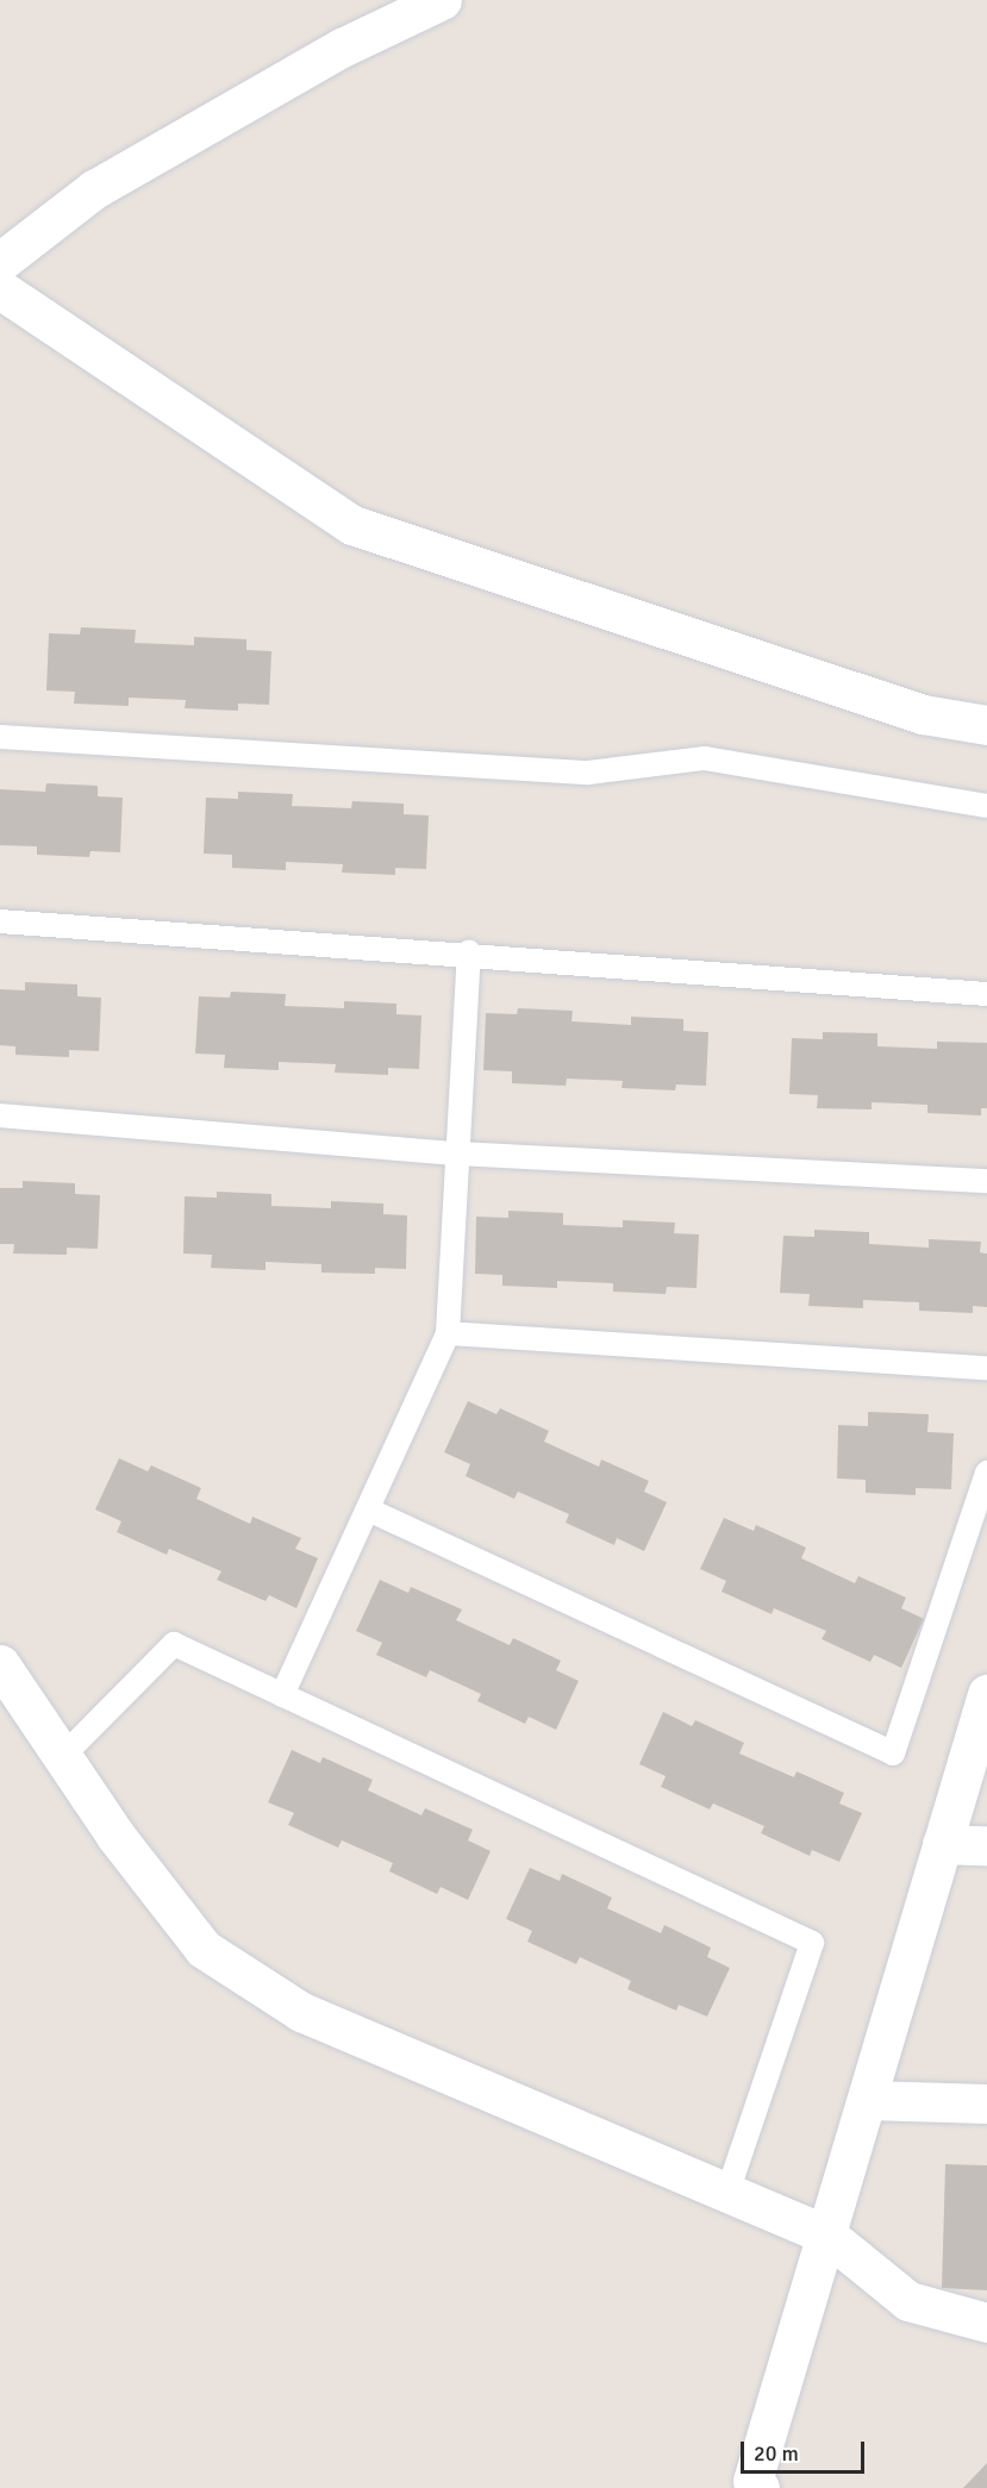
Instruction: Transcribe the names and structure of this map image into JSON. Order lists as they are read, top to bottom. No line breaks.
{"scale_bar":"20 m"}
